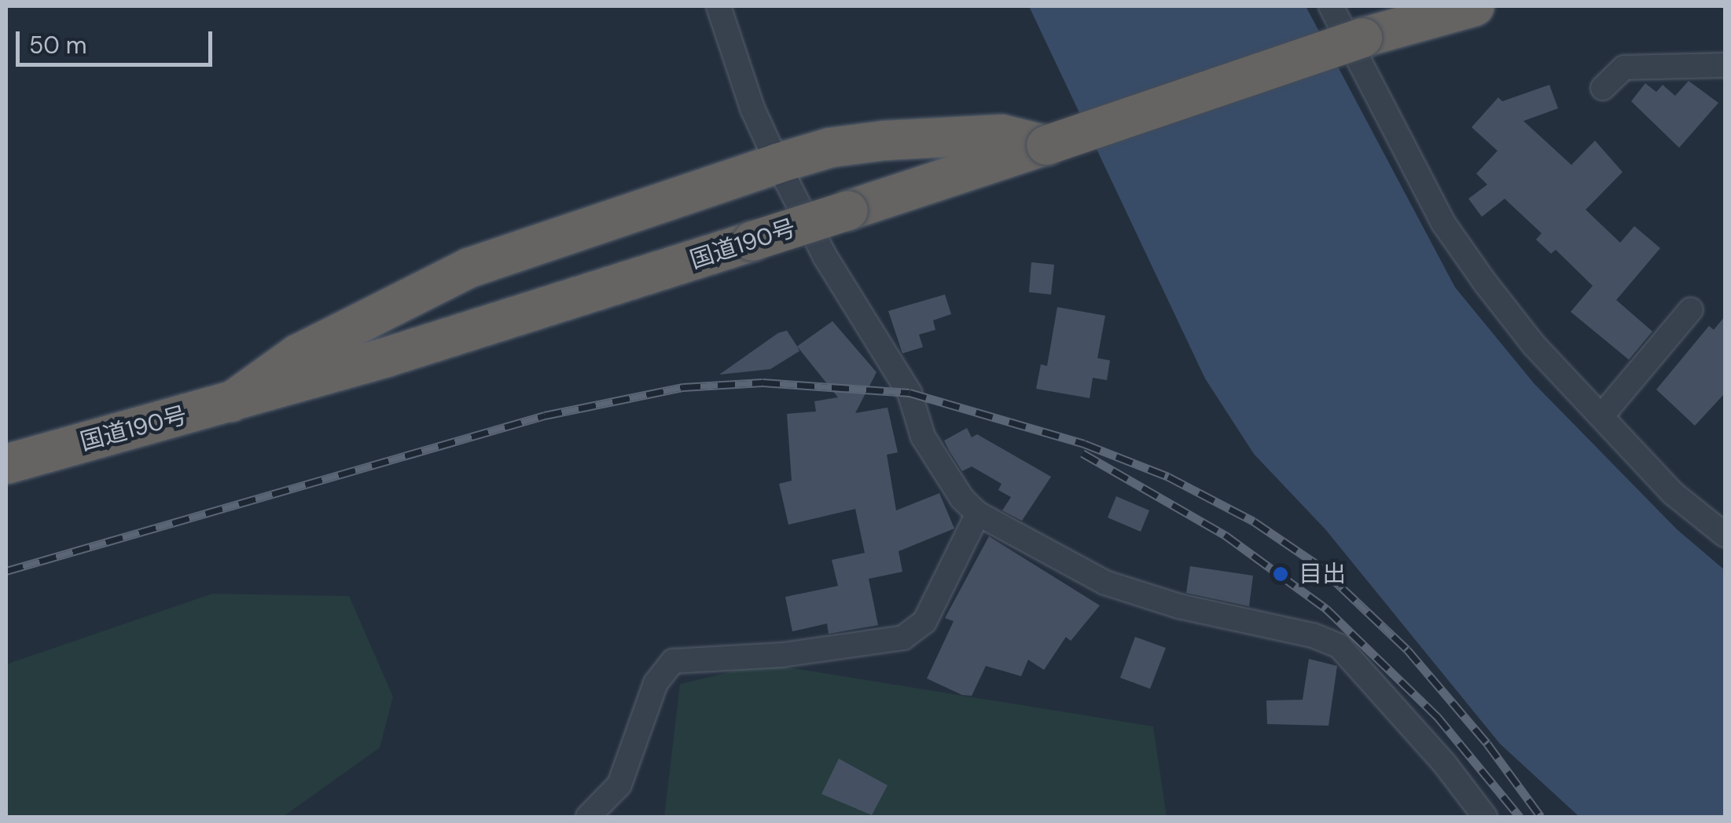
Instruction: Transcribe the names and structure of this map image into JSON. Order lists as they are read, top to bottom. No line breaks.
{"streets":{"highway":["国道190号"]},"places":["目出"],"scale_bar":"50 m"}
